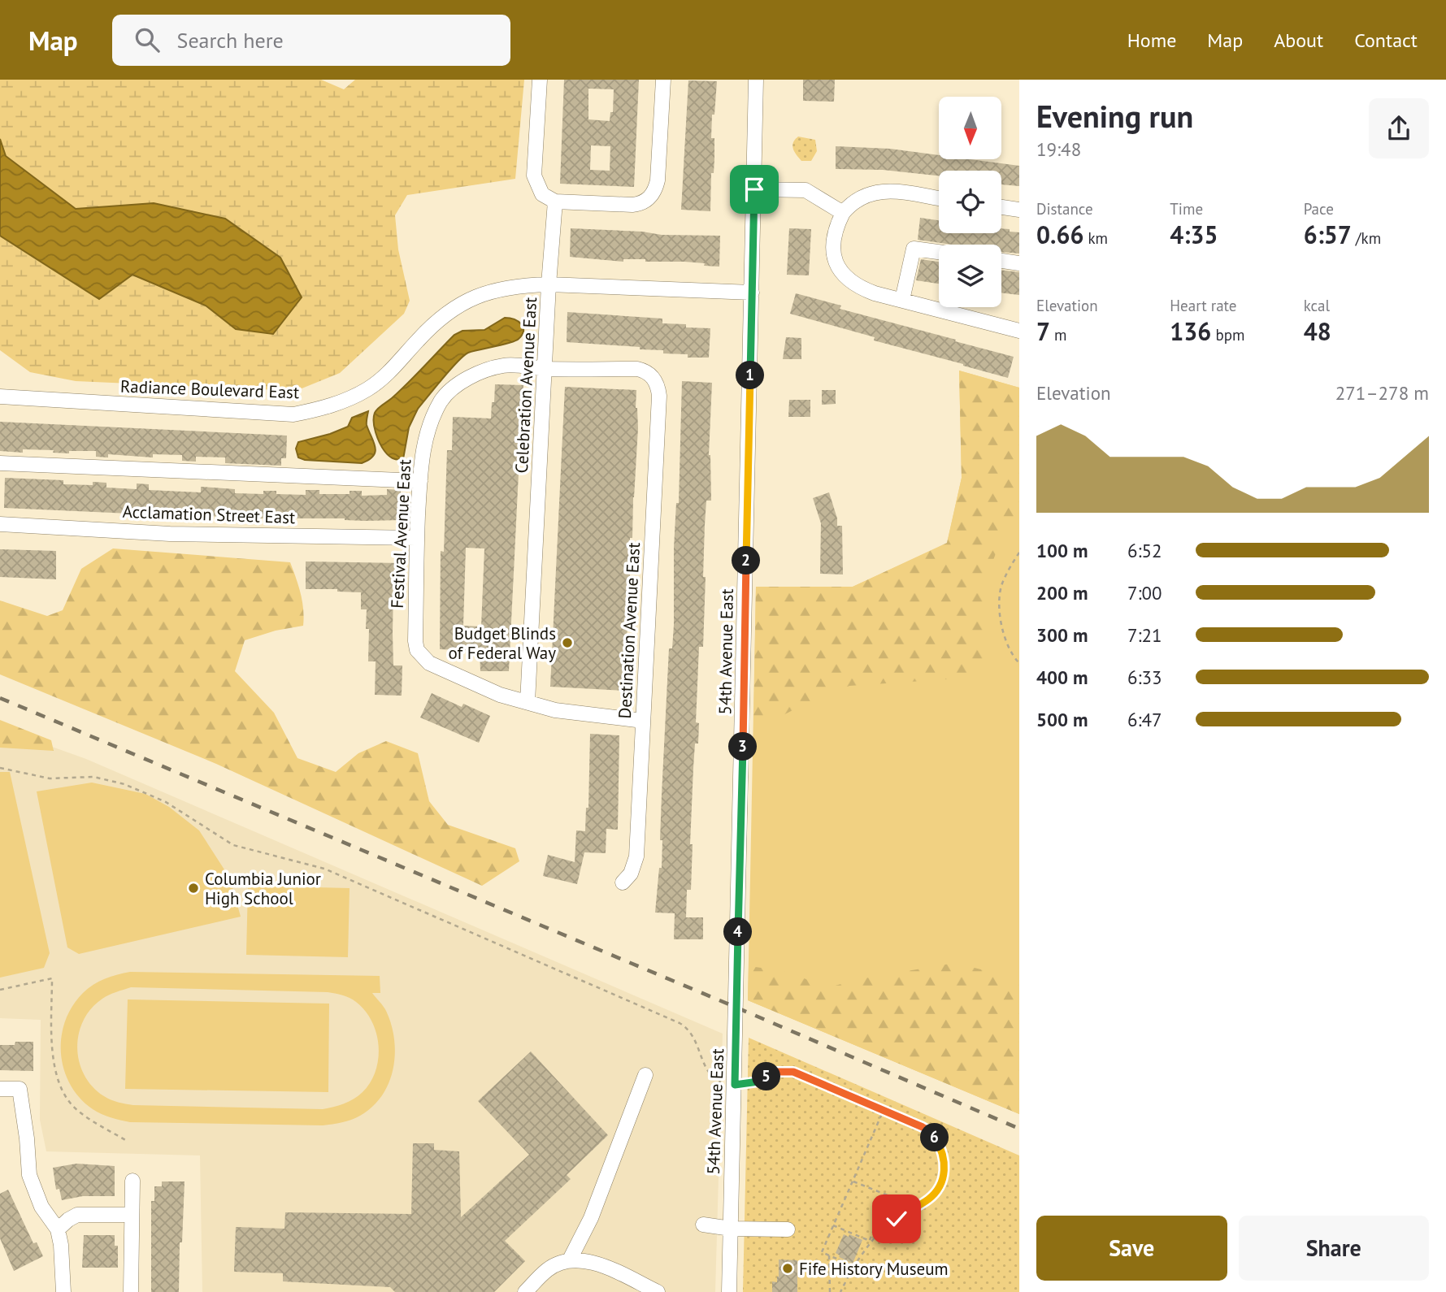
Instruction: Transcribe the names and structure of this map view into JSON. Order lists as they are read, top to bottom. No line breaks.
{"streets":{"street":["Celebration Avenue East","Radiance Boulevard East","Acclamation Street East","Festival Avenue East","Destination Avenue East","54th Avenue East"]},"crossings":[["Celebration Avenue East","Radiance Boulevard East"],["Celebration Avenue East","Festival Avenue East"],["Radiance Boulevard East","54th Avenue East"],["Acclamation Street East","Festival Avenue East"],["Festival Avenue East","Destination Avenue East"]],"places":["Budget Blinds of Federal Way","Columbia Junior High School","Fife History Museum"],"north":"bottom","page":{"header":"Map","search":"Search here","nav":["Home","Map","About","Contact"],"heading":["Evening run","19:48"],"stats":[["Distance","0.66 km"],["Time","4:35"],["Pace","6:57 /km"],["Elevation","7 m"],["Heart rate","136 bpm"],["kcal","48"]],"pins":["1","2","3","4","5","6"],"chart":["Elevation","271–278 m"],"list":[{"name":"100 m","note":"6:52"},{"name":"200 m","note":"7:00"},{"name":"300 m","note":"7:21"},{"name":"400 m","note":"6:33"},{"name":"500 m","note":"6:47"}],"buttons":["Save","Share"]}}
